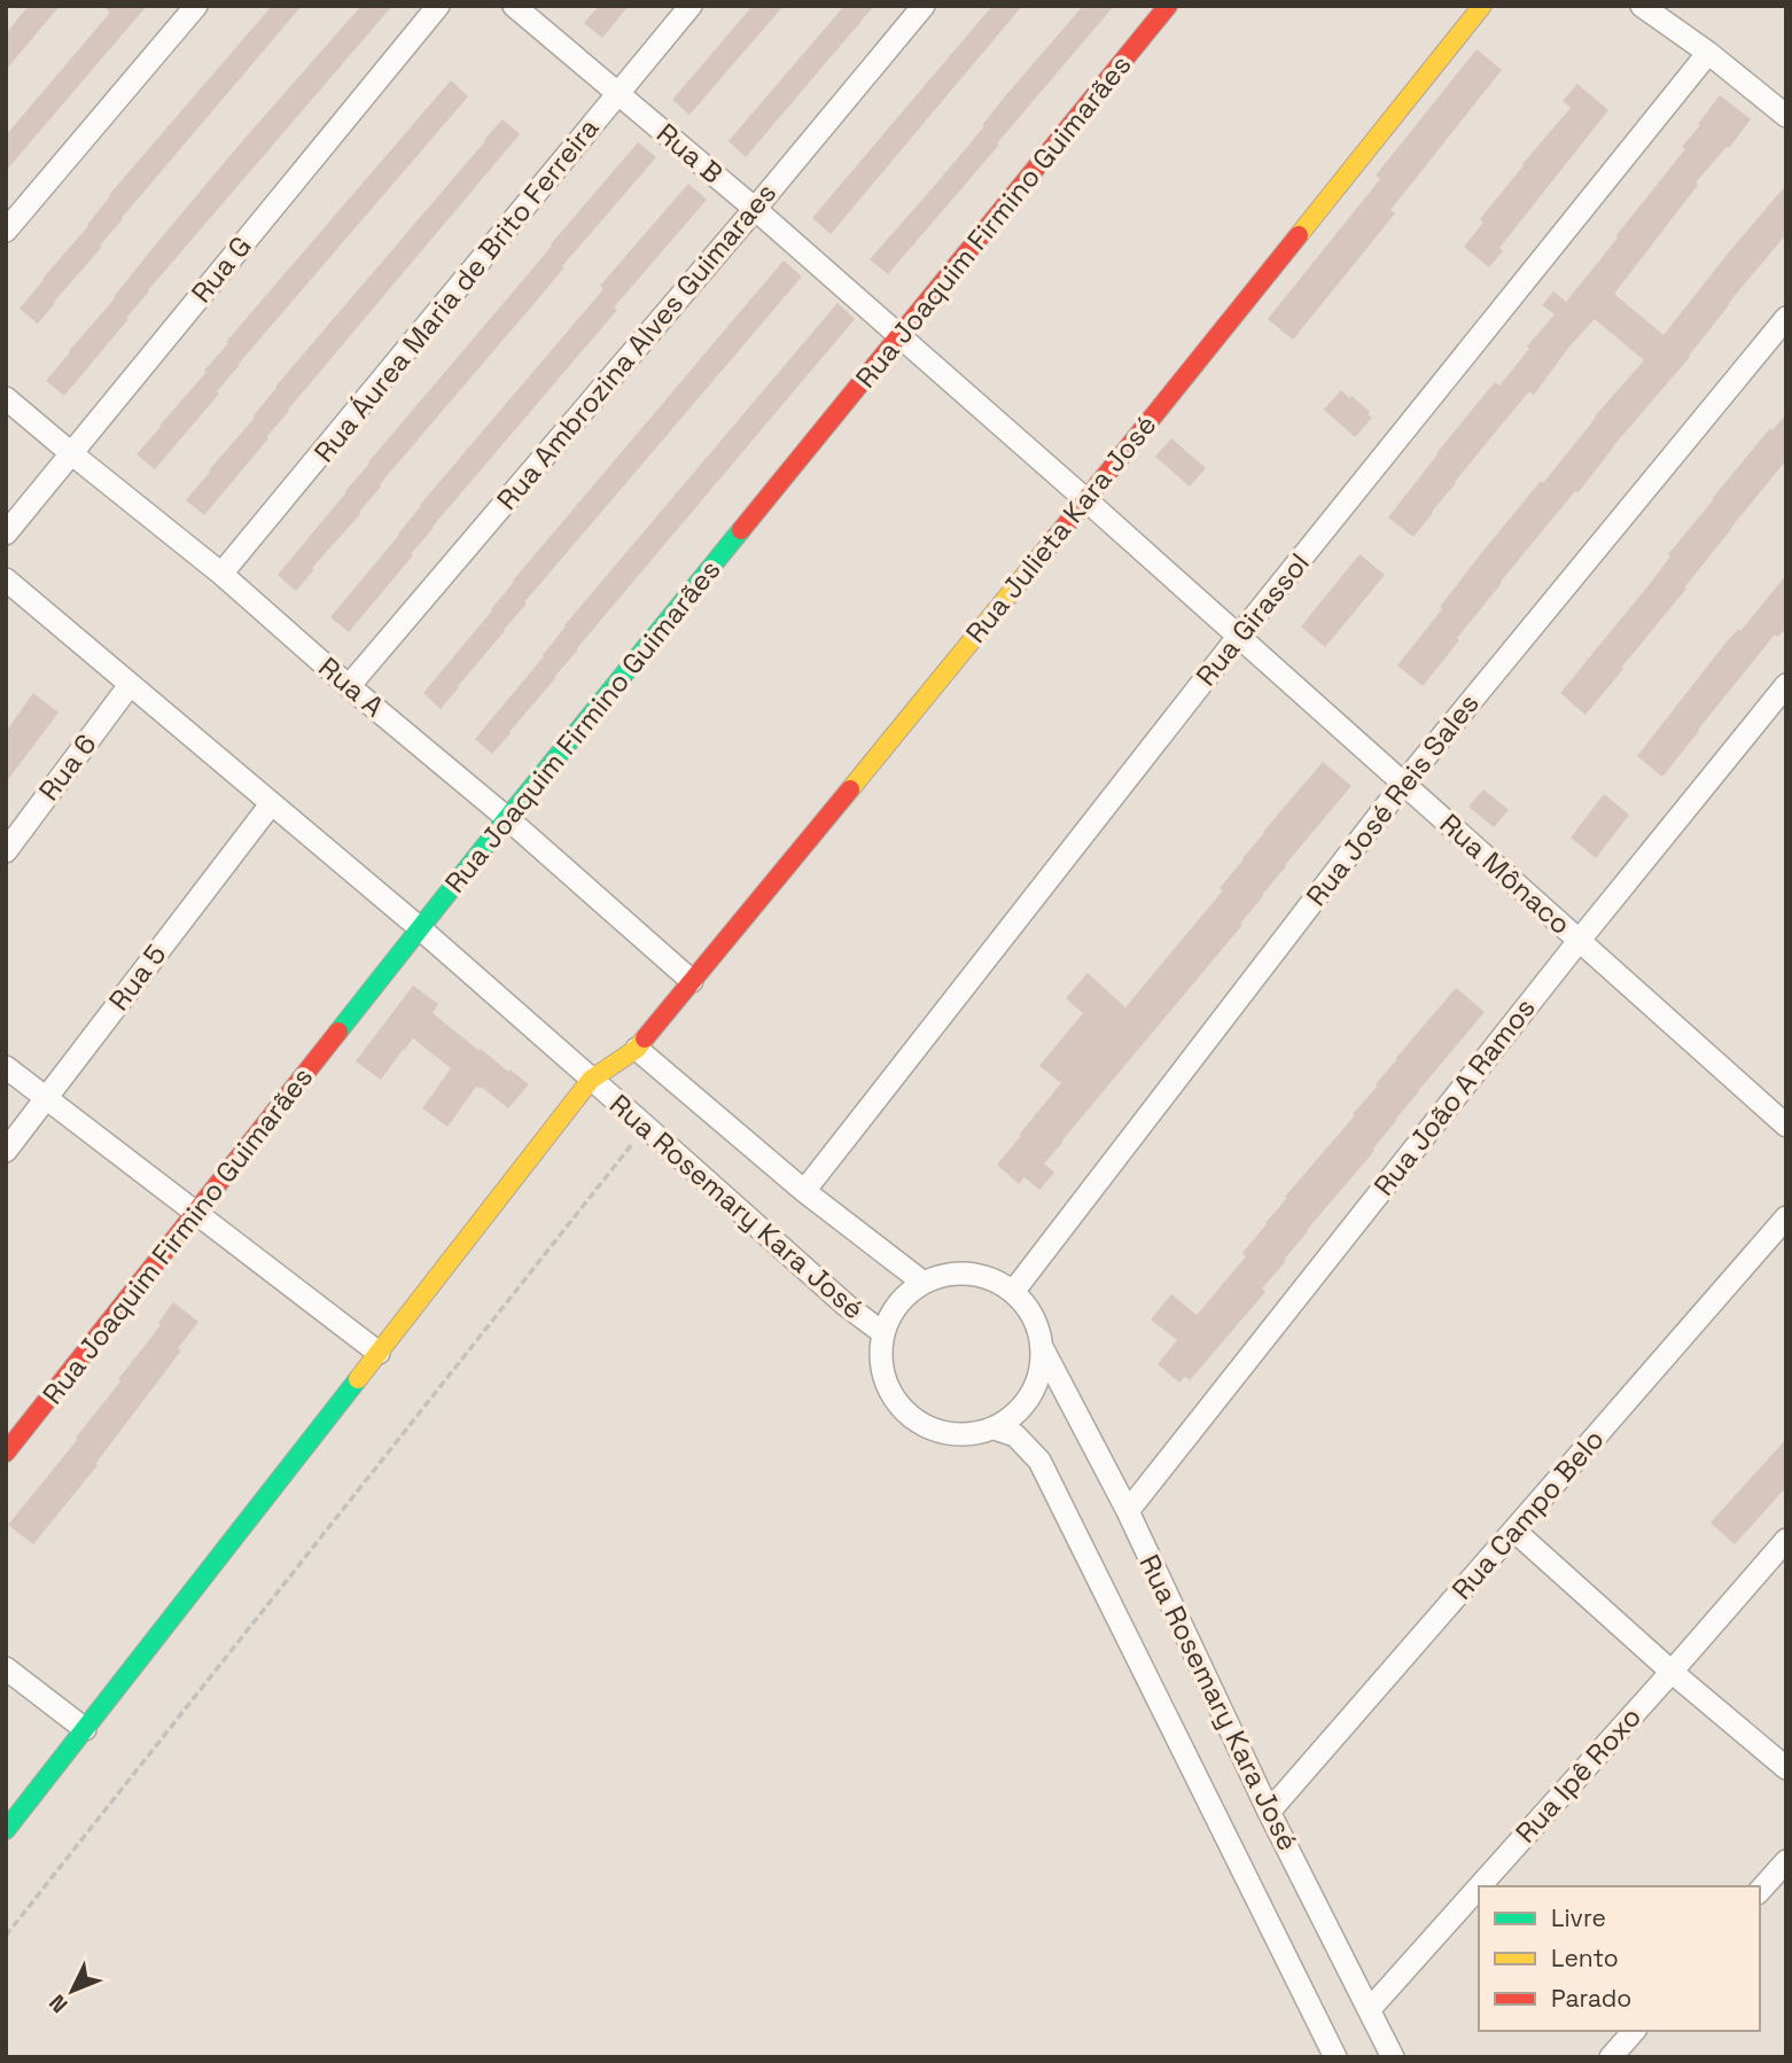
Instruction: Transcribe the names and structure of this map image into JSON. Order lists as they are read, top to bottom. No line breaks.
{"streets":{"street":["Rua B","Rua Joaquim Firmino Guimarães","Rua G","Rua Áurea Maria de Brito Ferreira","Rua Ambrozina Alves Guimaraes","Rua Julieta Kara José","Rua Girassol","Rua A","Rua 6","Rua José Reis Sales","Rua Mônaco","Rua 5","Rua João A Ramos","Rua Rosemary Kara José","Rua Campo Belo","Rua Ipê Roxo"]},"crossings":[["Rua B","Rua Joaquim Firmino Guimarães"],["Rua B","Rua Áurea Maria de Brito Ferreira"],["Rua B","Rua Ambrozina Alves Guimaraes"],["Rua B","Rua Mônaco"],["Rua Joaquim Firmino Guimarães","Rua A"],["Rua Joaquim Firmino Guimarães","Rua Mônaco"],["Rua Joaquim Firmino Guimarães","Rua Rosemary Kara José"],["Rua G","Rua A"],["Rua Áurea Maria de Brito Ferreira","Rua A"],["Rua Ambrozina Alves Guimaraes","Rua A"],["Rua Julieta Kara José","Rua A"],["Rua Julieta Kara José","Rua Mônaco"],["Rua Julieta Kara José","Rua Rosemary Kara José"],["Rua Girassol","Rua Mônaco"],["Rua Girassol","Rua Rosemary Kara José"],["Rua 6","Rua Rosemary Kara José"],["Rua José Reis Sales","Rua Mônaco"],["Rua José Reis Sales","Rua Rosemary Kara José"],["Rua Mônaco","Rua João A Ramos"],["Rua 5","Rua Rosemary Kara José"],["Rua João A Ramos","Rua Rosemary Kara José"],["Rua Rosemary Kara José","Rua Campo Belo"],["Rua Rosemary Kara José","Rua Ipê Roxo"]],"legend":["Livre","Lento","Parado"],"north":"bottom left"}
